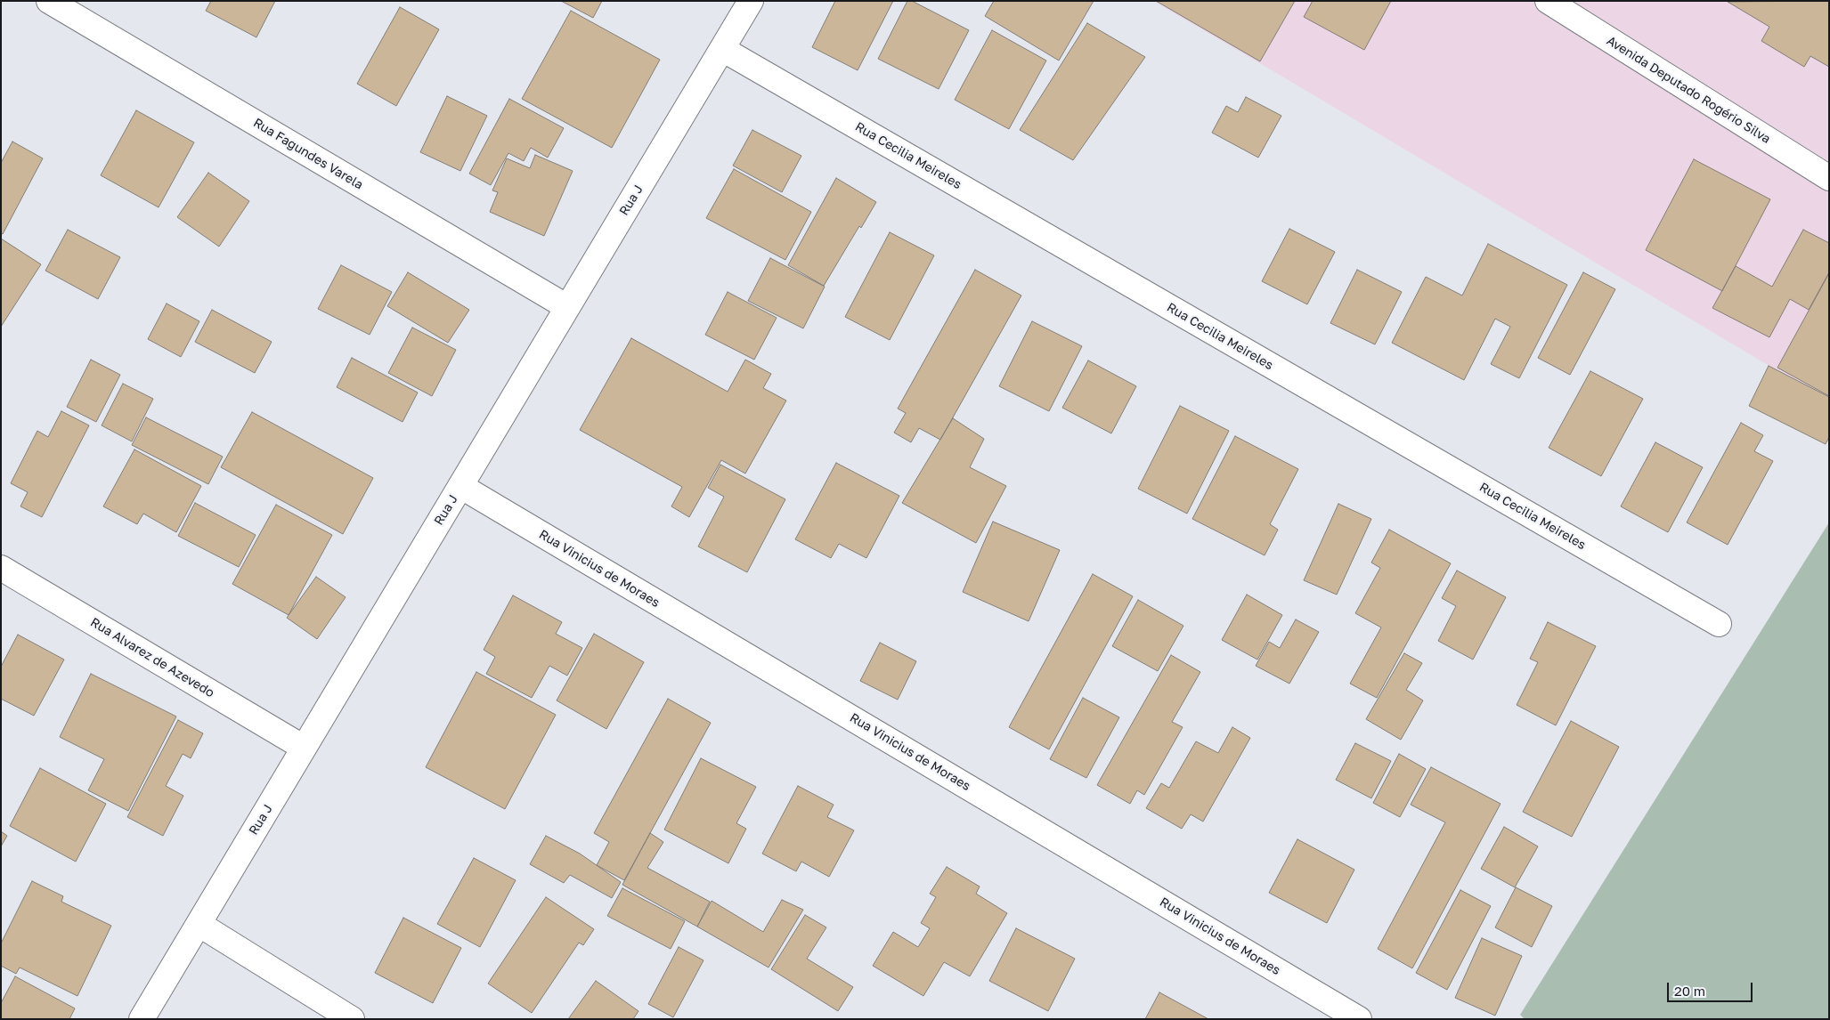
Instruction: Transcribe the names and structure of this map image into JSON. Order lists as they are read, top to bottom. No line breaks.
{"streets":{"street":["Avenida Deputado Rogério Silva","Rua Fagundes Varela","Rua Cecilia Meireles","Rua J","Rua Vinicius de Moraes","Rua Alvarez de Azevedo"]},"crossings":[["Rua Fagundes Varela","Rua J"],["Rua Cecilia Meireles","Rua J"],["Rua J","Rua Vinicius de Moraes"],["Rua J","Rua Alvarez de Azevedo"]],"scale_bar":"20 m"}
